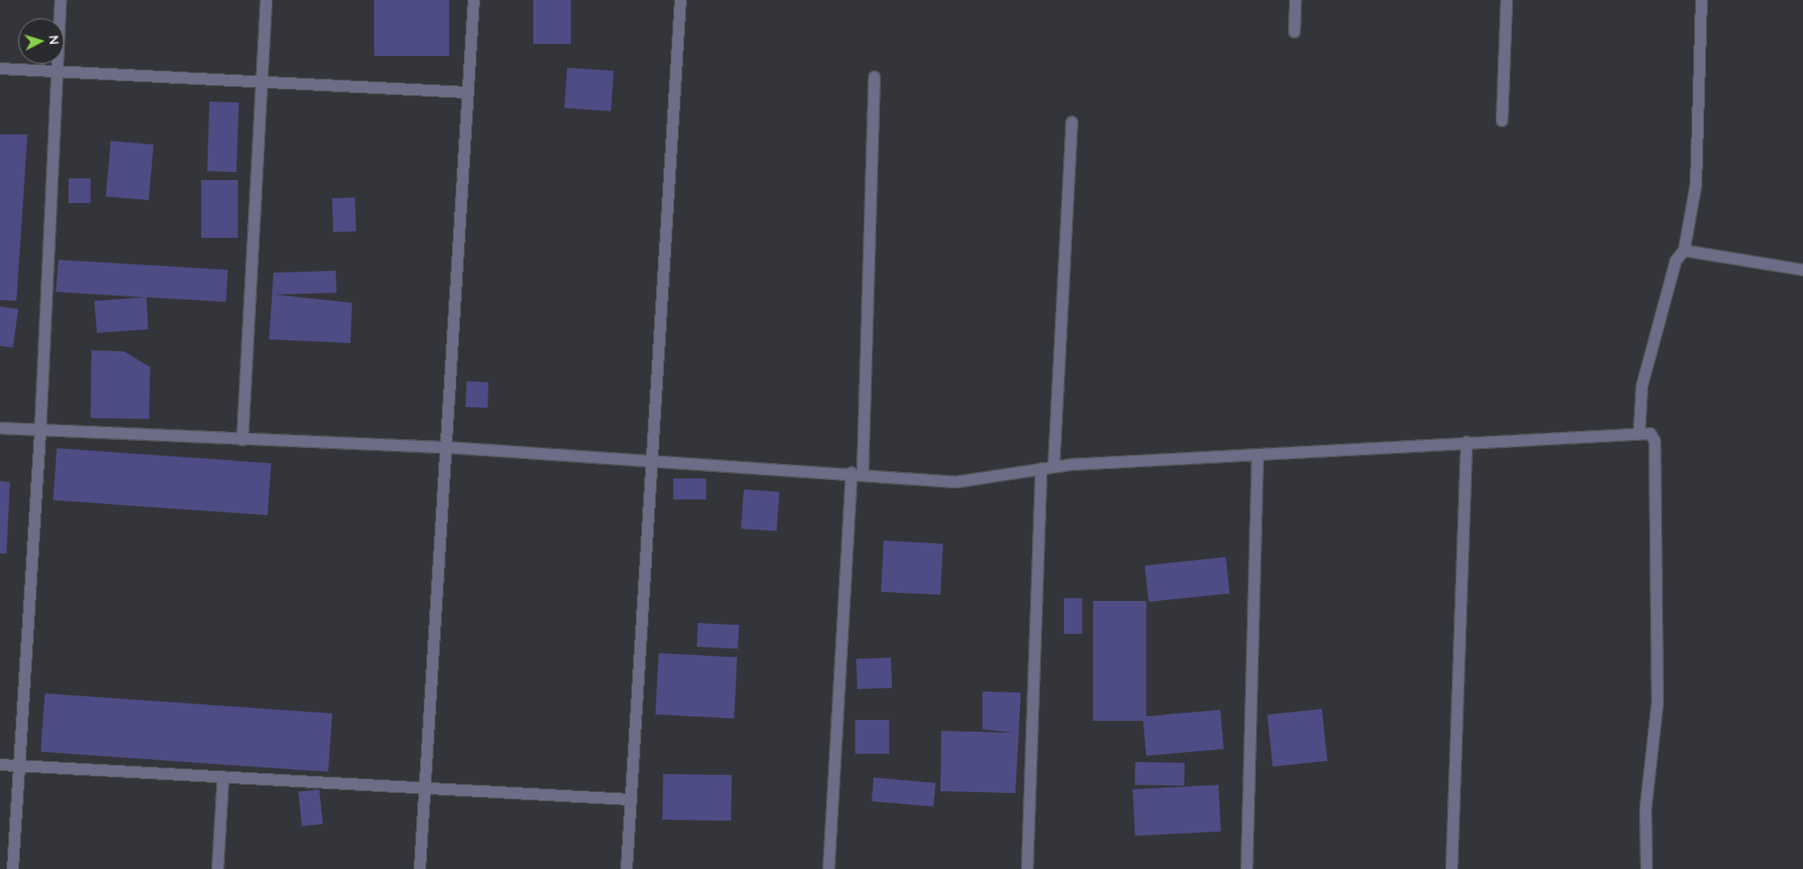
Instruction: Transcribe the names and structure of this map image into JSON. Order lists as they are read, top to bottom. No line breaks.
{"north":"right"}
